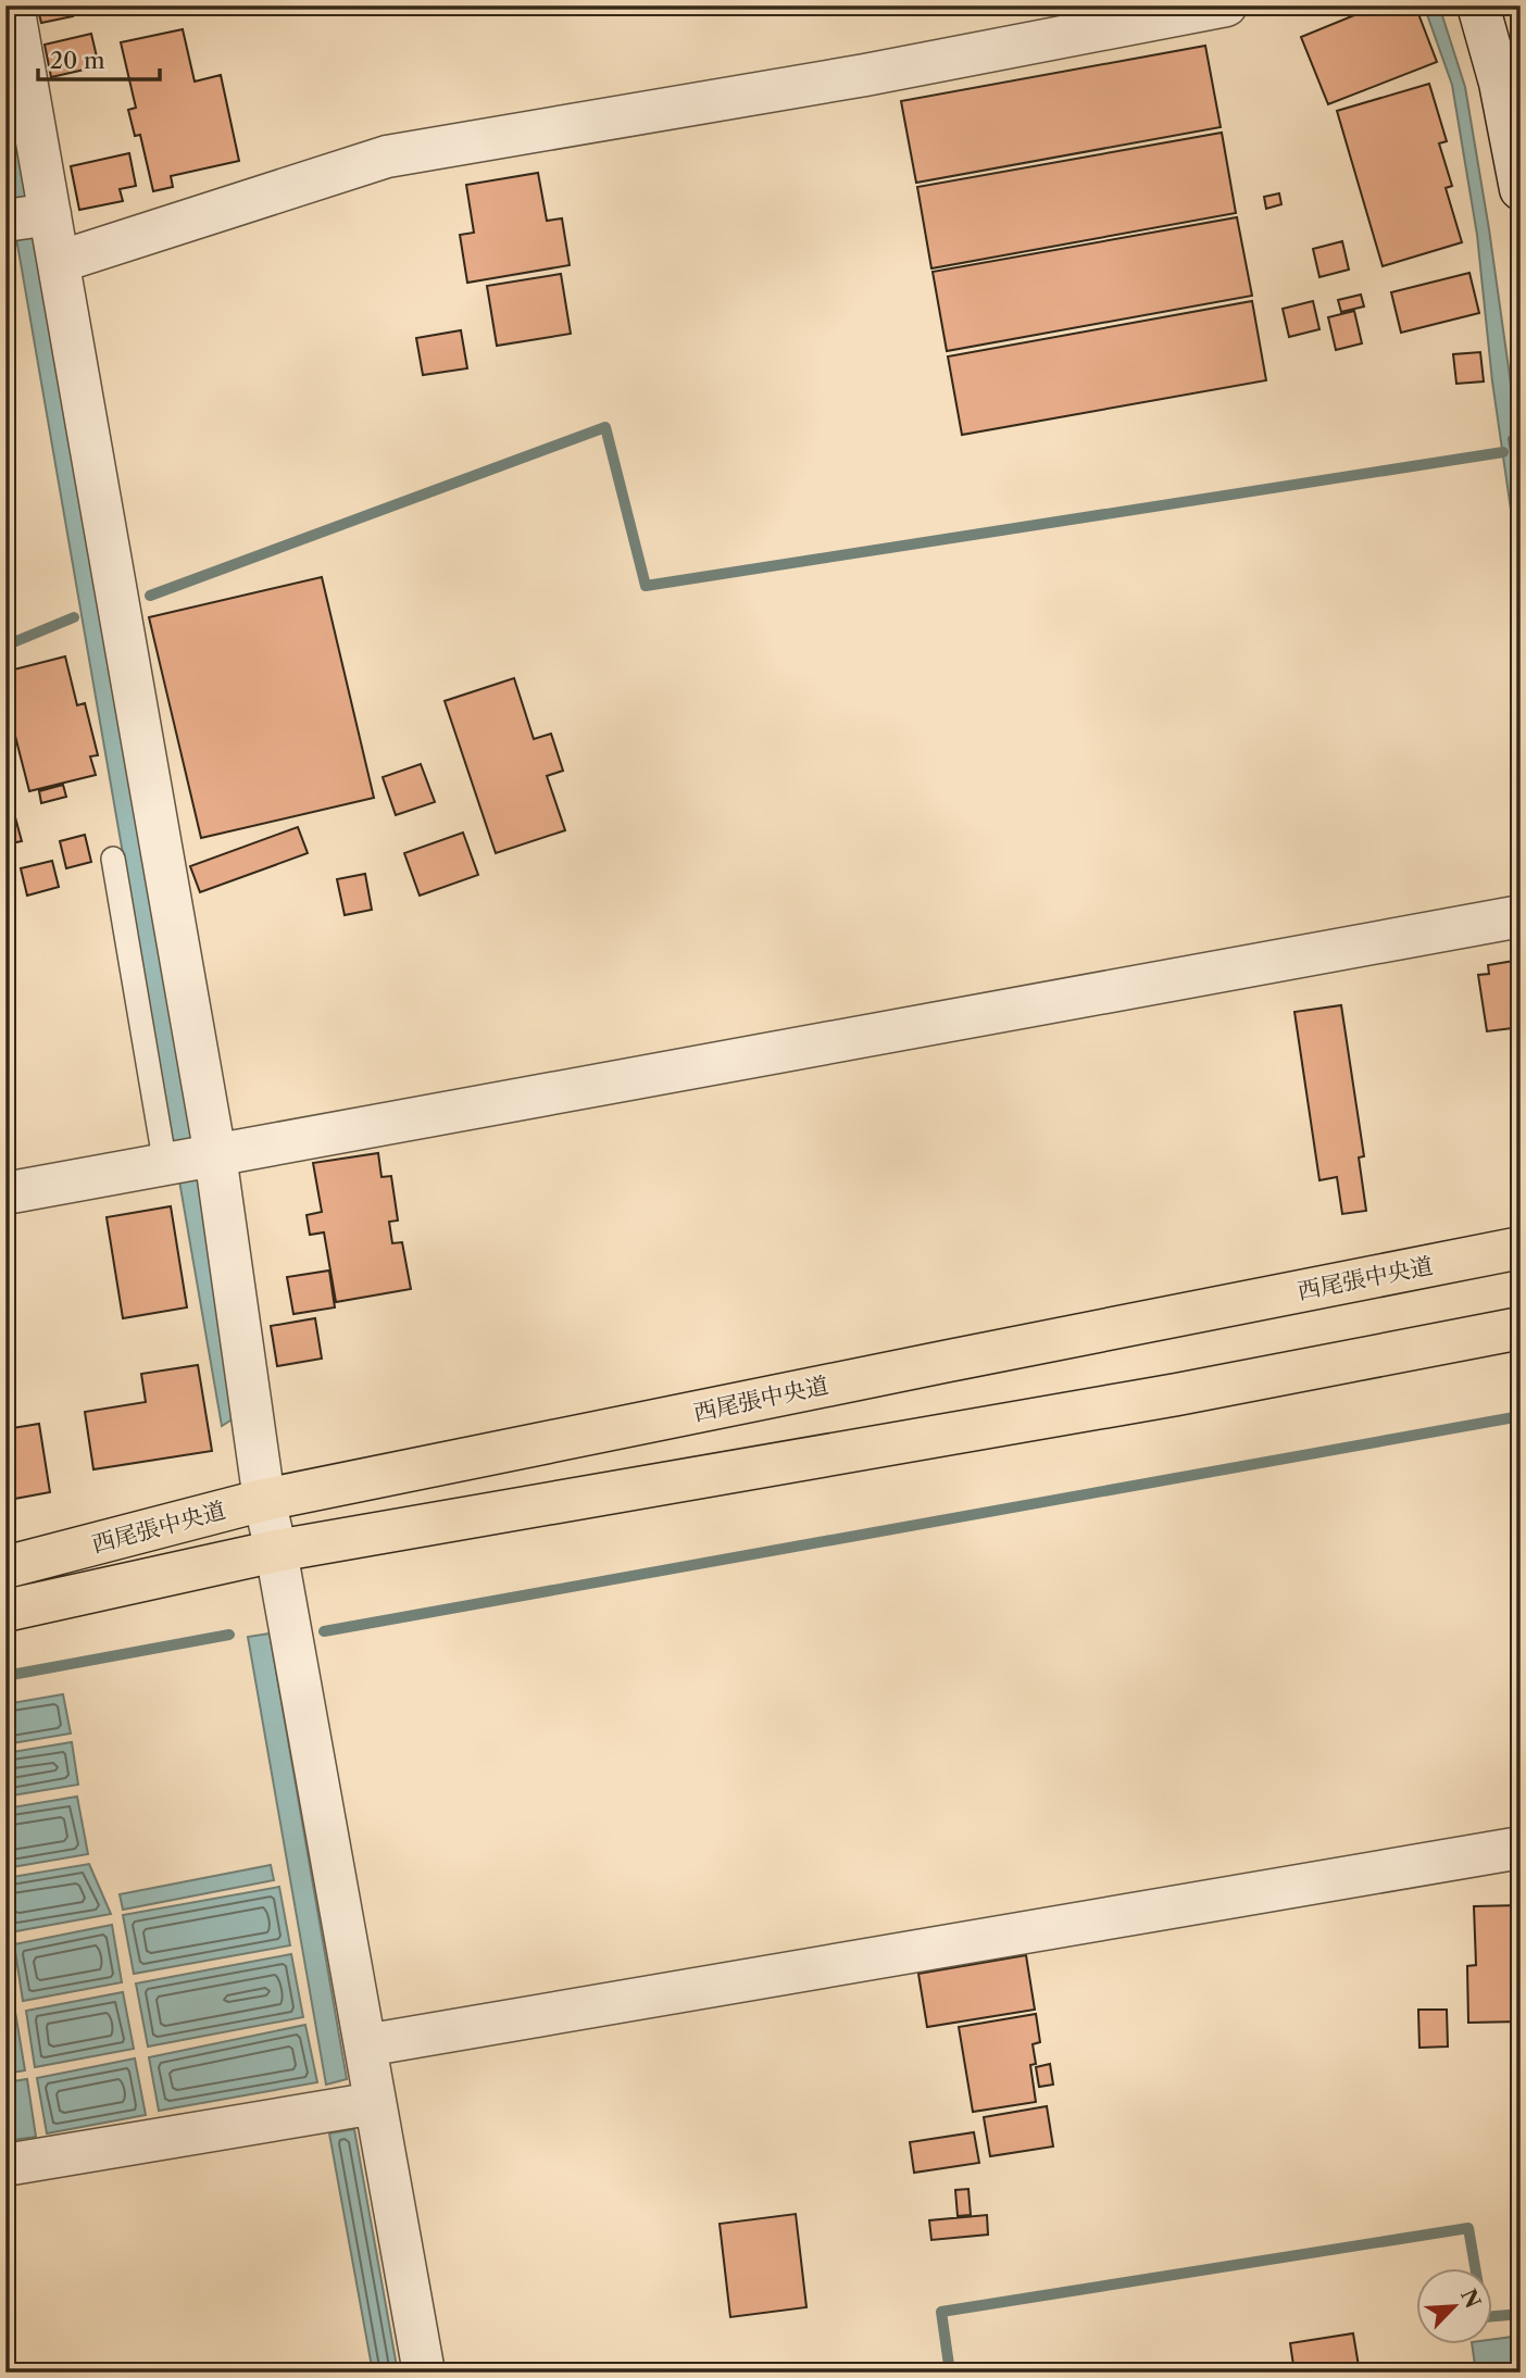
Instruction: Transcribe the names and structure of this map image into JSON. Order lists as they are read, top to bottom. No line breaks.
{"streets":{"main road":["西尾張中央道"]},"scale_bar":"20 m","north":"top right"}
